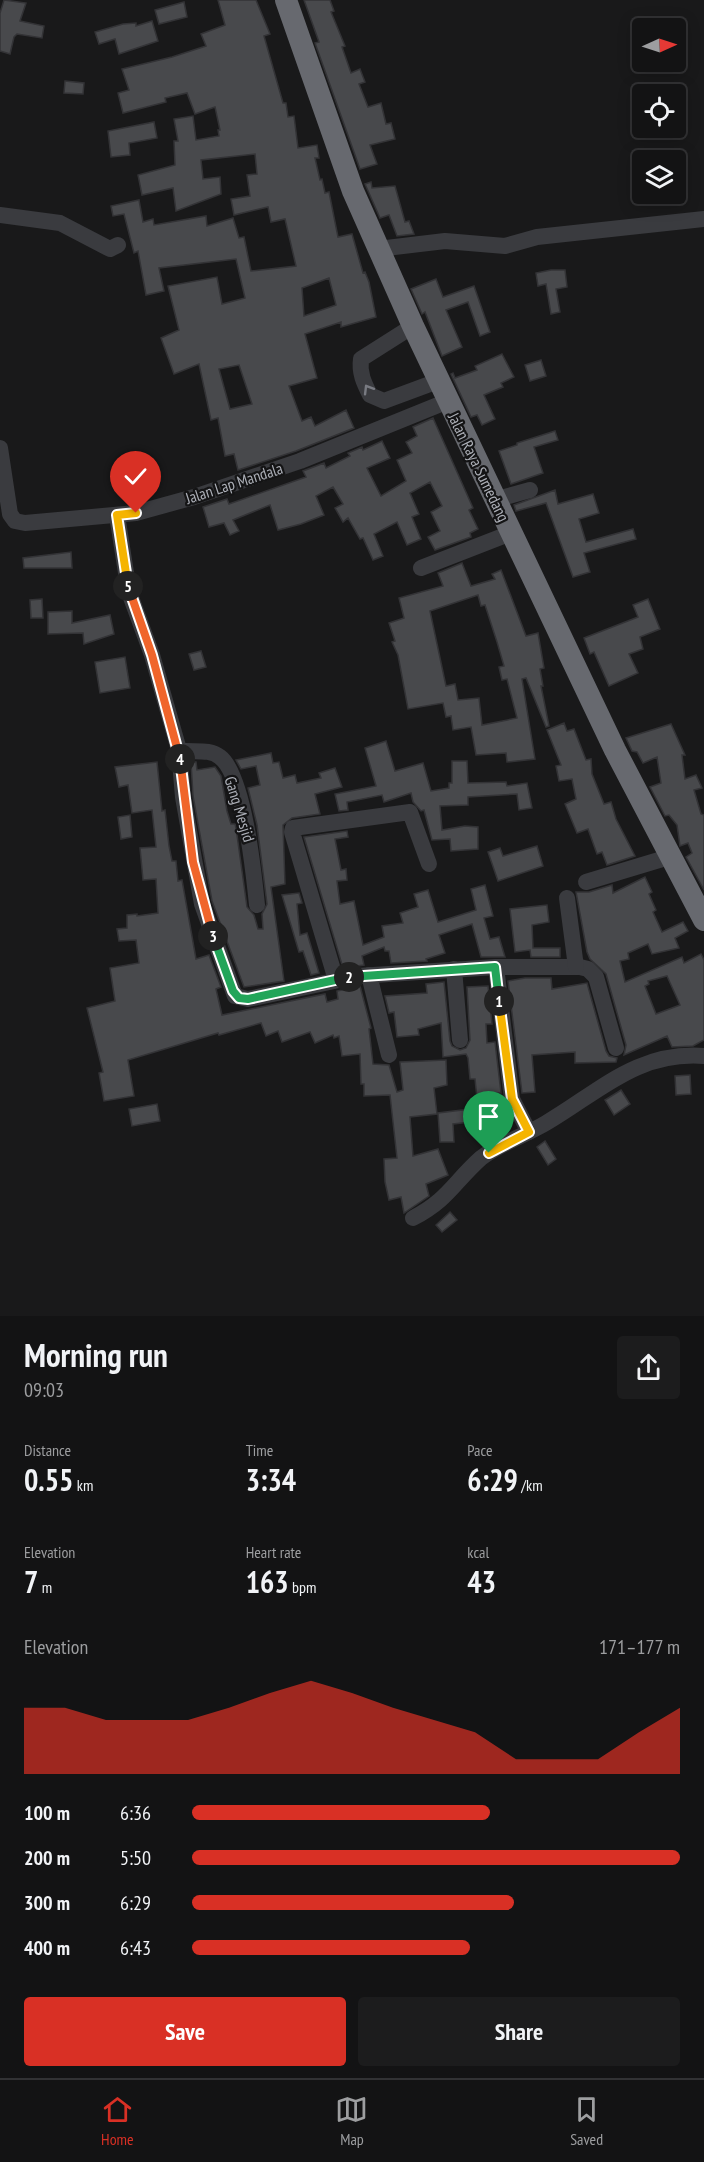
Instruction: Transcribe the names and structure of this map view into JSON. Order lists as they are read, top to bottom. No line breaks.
{"streets":{"highway":["Jalan Raya Sumedang"],"street":["Jalan Lap Mandala","Gang Mesjid"]},"crossings":[["Jalan Raya Sumedang","Jalan Lap Mandala"]],"north":"right","page":{"pins":["5","4","3","2","1"],"heading":["Morning run","09:03"],"stats":[["Distance","0.55 km"],["Time","3:34"],["Pace","6:29 /km"],["Elevation","7 m"],["Heart rate","163 bpm"],["kcal","43"]],"chart":["Elevation","171–177 m"],"list":[{"name":"100 m","note":"6:36"},{"name":"200 m","note":"5:50"},{"name":"300 m","note":"6:29"},{"name":"400 m","note":"6:43"}],"buttons":["Save","Share"],"tabs":["Home","Map","Saved"]}}
